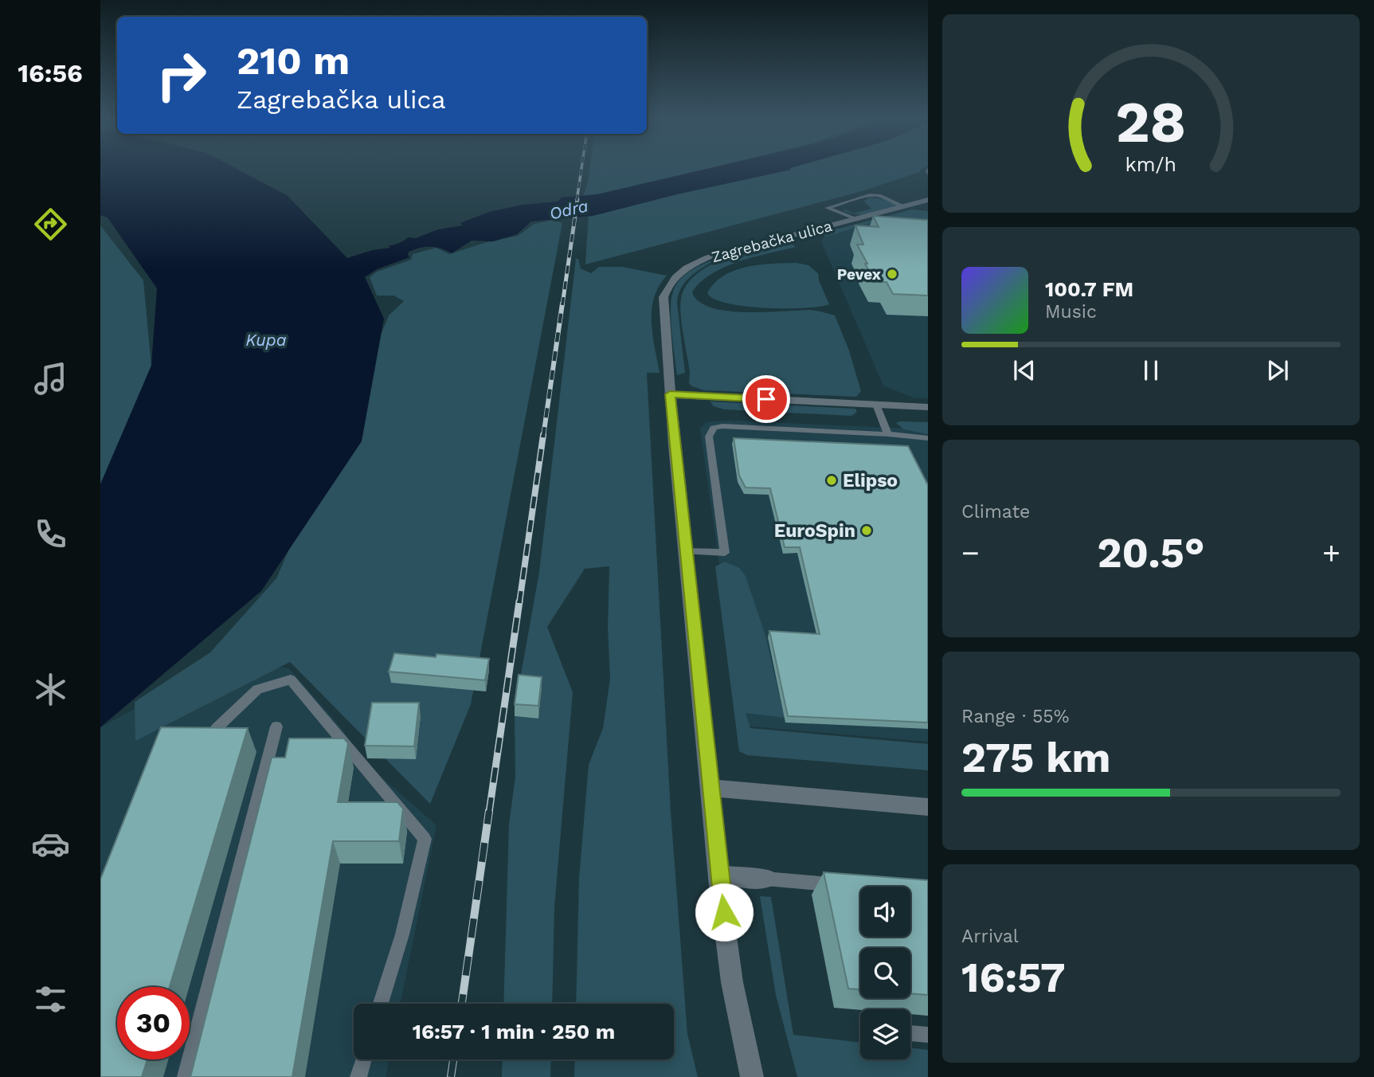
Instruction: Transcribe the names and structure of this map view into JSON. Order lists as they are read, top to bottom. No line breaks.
{"streets":{"street":["Zagrebačka ulica"]},"water":["Odra","Kupa"],"places":["Pevex","Elipso","EuroSpin"],"page":{"tabs":"16:56","turn":["210 m","Zagrebačka ulica"],"song":["100.7 FM","Music"],"tile":["Climate",["Range · 55%","275 km"],["Arrival","16:57"]],"heat":["−","20.5°","+"],"limit":"30","trip":"16:57 · 1 min · 250 m","gauge":["28","km/h"]}}
